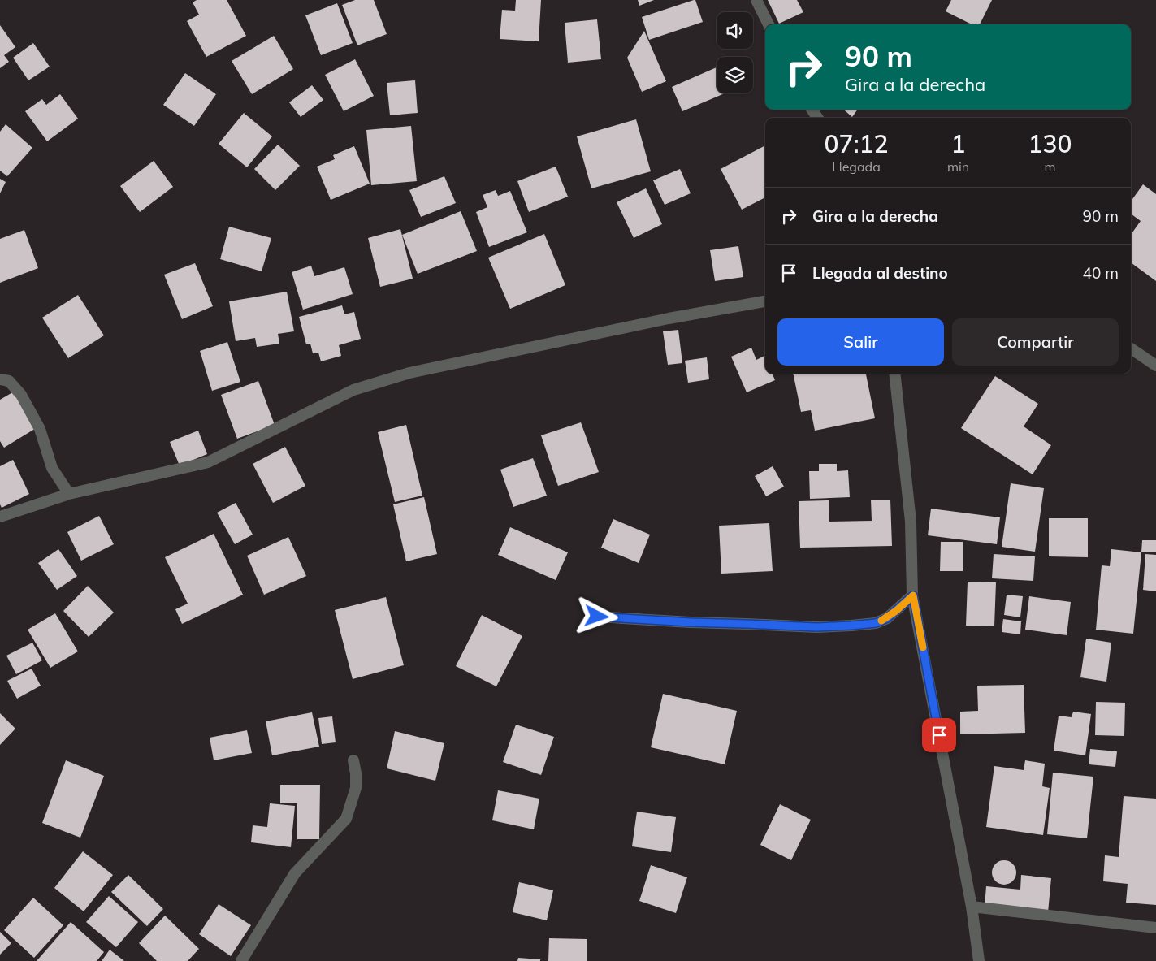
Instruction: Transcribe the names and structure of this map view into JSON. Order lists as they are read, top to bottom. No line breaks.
{"page":{"turn":["90 m","Gira a la derecha"],"eta":["07:12","Llegada","1","min","130","m"],"list":[{"name":"Gira a la derecha","value":"90 m"},{"name":"Llegada al destino","value":"40 m"}],"buttons":["Salir","Compartir"]}}
